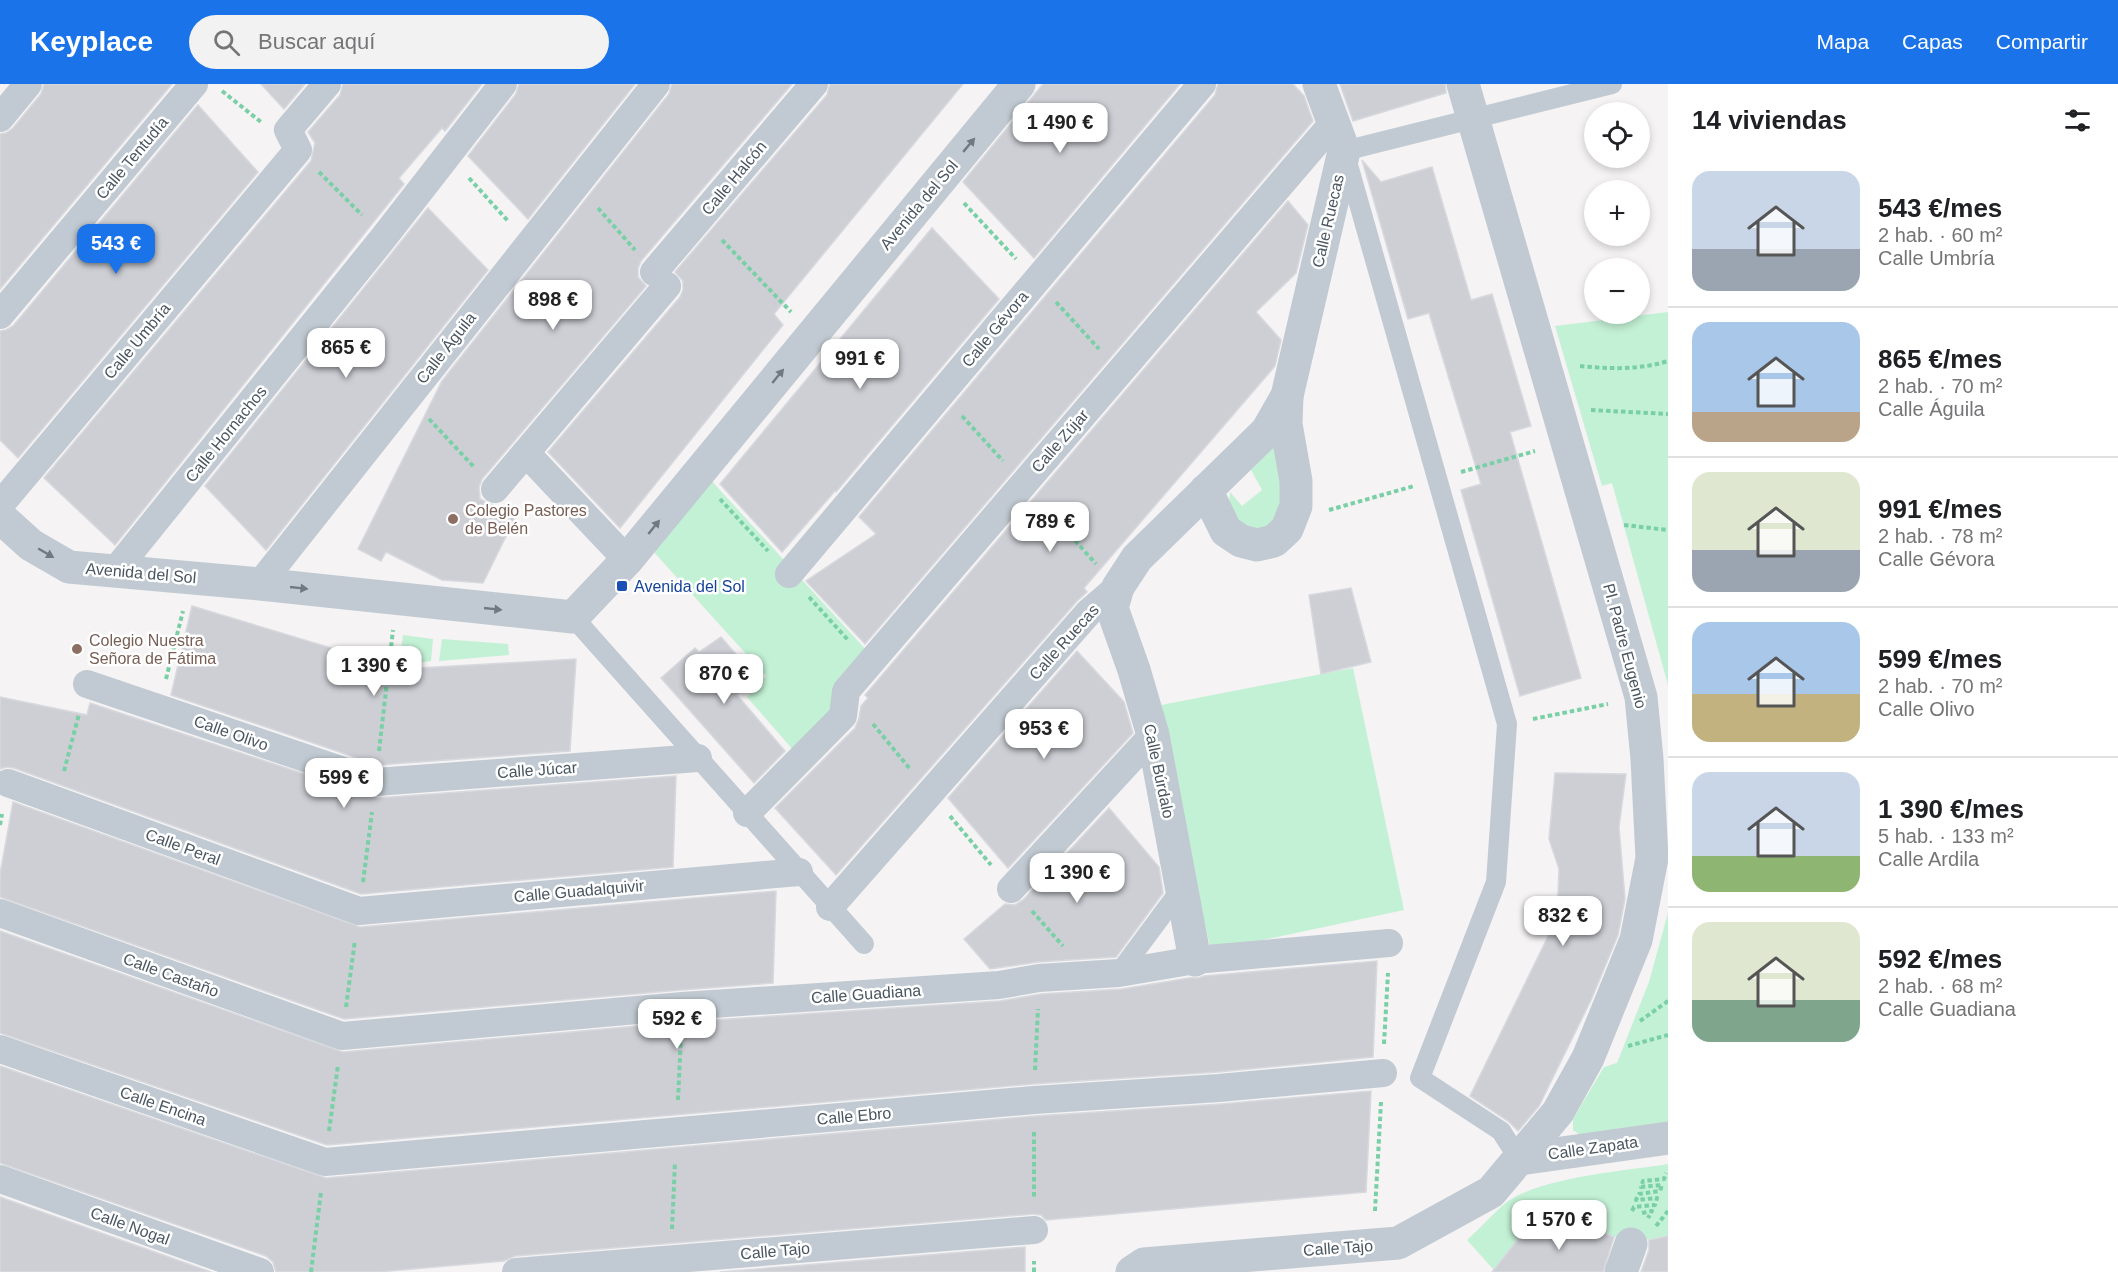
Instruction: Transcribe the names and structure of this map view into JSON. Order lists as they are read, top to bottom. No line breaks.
{"streets":{"street":["Calle Tentudía","Calle Halcón","Avenida del Sol","Calle Ruecas","Calle Gévora","Calle Umbría","Calle Águila","Calle Hornachos","Calle Zújar","Pl. Padre Eugenio","Calle Olivo","Calle Júcar","Calle Búrdalo","Calle Peral","Calle Guadalquivir","Calle Castaño","Calle Guadiana","Calle Encina","Calle Ebro","Calle Zapata","Calle Nogal","Calle Tajo"]},"crossings":[["Avenida del Sol","Calle Águila"],["Avenida del Sol","Calle Hornachos"],["Calle Ruecas","Calle Zújar"],["Calle Ruecas","Calle Búrdalo"],["Pl. Padre Eugenio","Calle Zapata"],["Pl. Padre Eugenio","Calle Tajo"],["Calle Olivo","Calle Júcar"],["Calle Búrdalo","Calle Guadiana"],["Calle Peral","Calle Guadalquivir"],["Calle Castaño","Calle Guadiana"],["Calle Encina","Calle Ebro"],["Calle Zapata","Calle Tajo"]],"one_way":["Avenida del Sol"],"places":{"other":["Colegio Pastores de Belén","Colegio Nuestra Señora de Fátima"],"transit":["Avenida del Sol"]},"page":{"header":"Keyplace","search":"Buscar aquí","nav":["Mapa","Capas","Compartir"],"heading":"14 viviendas","map_buttons":["+","−"],"price":["1 490 €","543 €","898 €","865 €","991 €","789 €","1 390 €","870 €","953 €","599 €","1 390 €","832 €","592 €","1 570 €"],"list":[{"name":"543 €/mes","note":"2 hab. · 60 m² · Calle Umbría"},{"name":"865 €/mes","note":"2 hab. · 70 m² · Calle Águila"},{"name":"991 €/mes","note":"2 hab. · 78 m² · Calle Gévora"},{"name":"599 €/mes","note":"2 hab. · 70 m² · Calle Olivo"},{"name":"1 390 €/mes","note":"5 hab. · 133 m² · Calle Ardila"},{"name":"592 €/mes","note":"2 hab. · 68 m² · Calle Guadiana"}]}}
